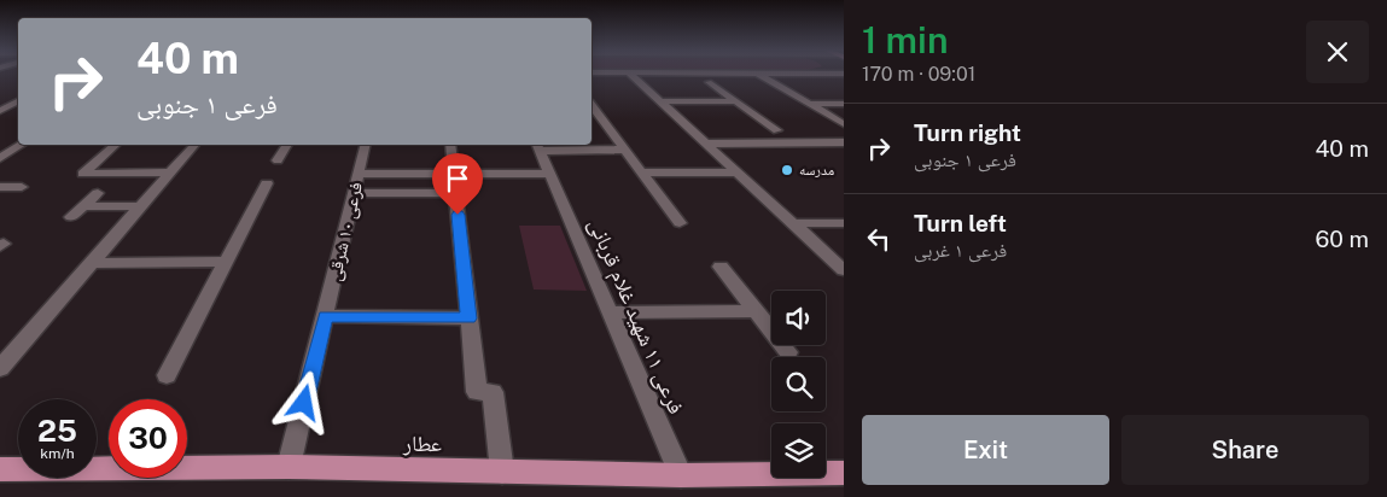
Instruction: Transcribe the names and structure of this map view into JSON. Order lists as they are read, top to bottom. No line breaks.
{"streets":{"main road":["عطار"],"street":["فرعی ۱۰ شرقی","فرعی ۱۱ شهید غلام قربانی"]},"crossings":[["فرعی ۱۰ شرقی","عطار"],["فرعی ۱۱ شهید غلام قربانی","عطار"]],"places":["مدرسه"],"page":{"heading":["1 min","170 m · 09:01"],"turn":["40 m","فرعی ۱ جنوبی"],"list":[{"name":"Turn right","note":"فرعی ۱ جنوبی","value":"40 m"},{"name":"Turn left","note":"فرعی ۱ غربی","value":"60 m"}],"speed":"25 km/h","limit":"30","buttons":["Exit","Share"]}}
